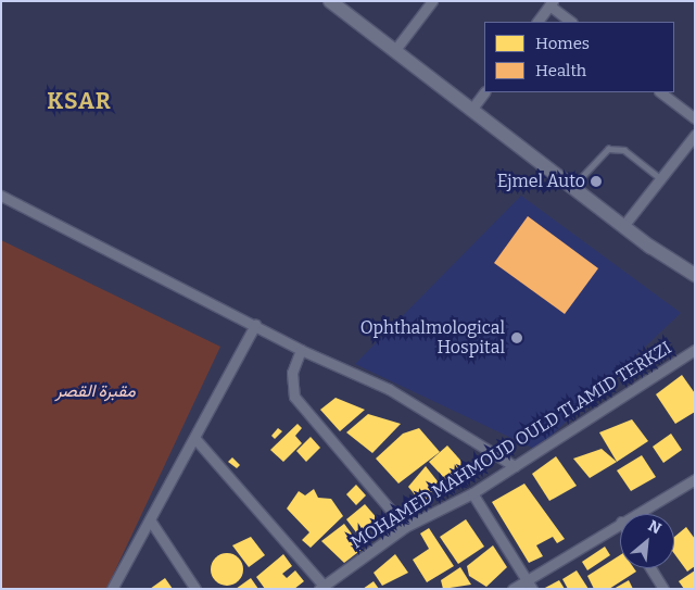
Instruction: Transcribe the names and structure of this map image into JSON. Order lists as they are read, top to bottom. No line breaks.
{"streets":{"street":["MOHAMED MAHMOUD OULD TLAMID TERKZI"]},"districts":["KSAR"],"parks":["مقبرة القصر"],"places":["Ejmel Auto","Ophthalmological Hospital"],"legend":["Homes","Health"],"north":"top right"}
